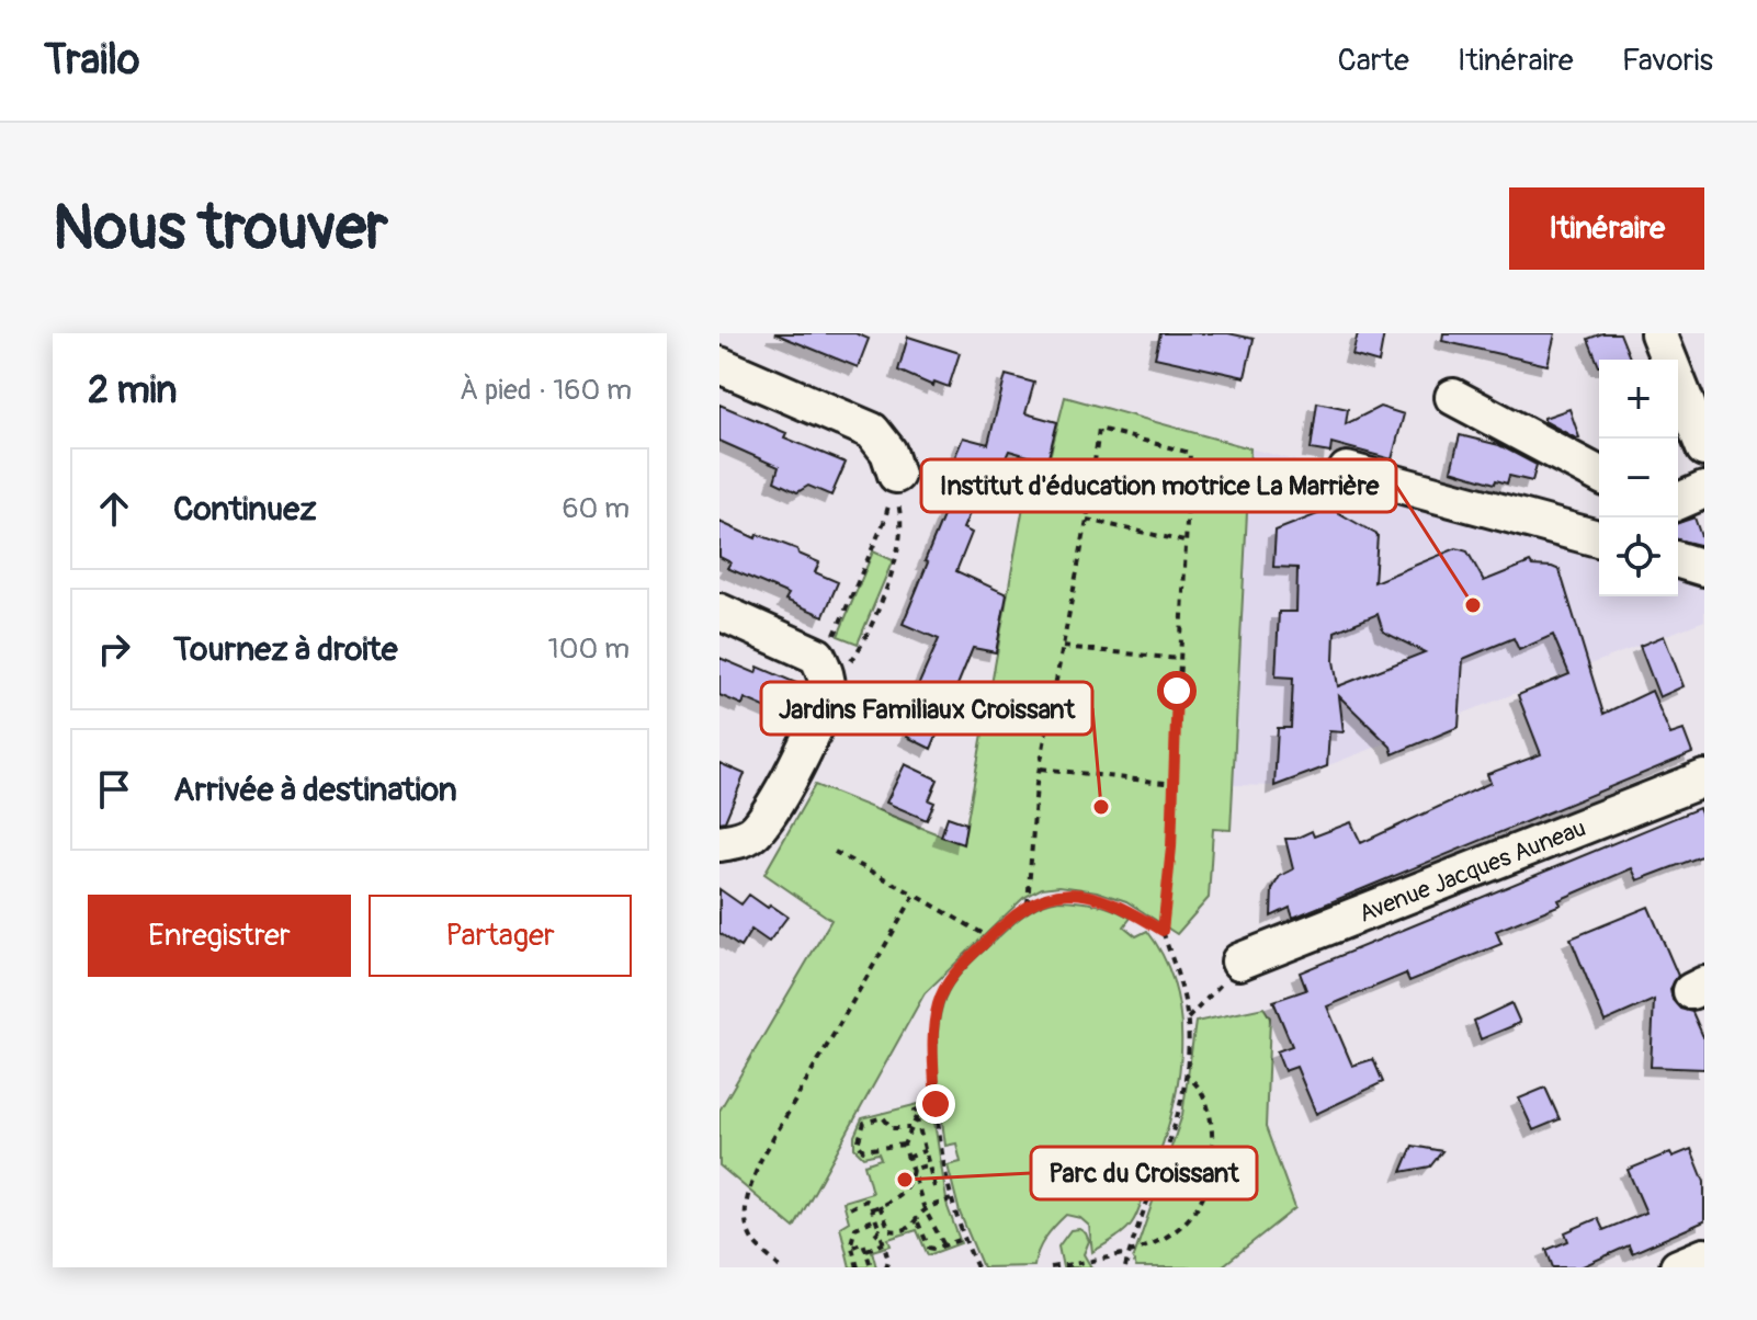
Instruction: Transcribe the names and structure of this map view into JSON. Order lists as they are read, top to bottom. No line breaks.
{"streets":{"street":["Avenue Jacques Auneau"]},"places":["Institut d'éducation motrice La Marrière","Jardins Familiaux Croissant","Parc du Croissant"],"page":{"header":"Trailo","nav":["Carte","Itinéraire","Favoris"],"buttons":["Itinéraire",["Enregistrer","Partager"]],"title":"Nous trouver","heading":["2 min","À pied · 160 m"],"map_buttons":["+","−"],"list":[["Continuez","60 m"],["Tournez à droite","100 m"],"Arrivée à destination"]}}
